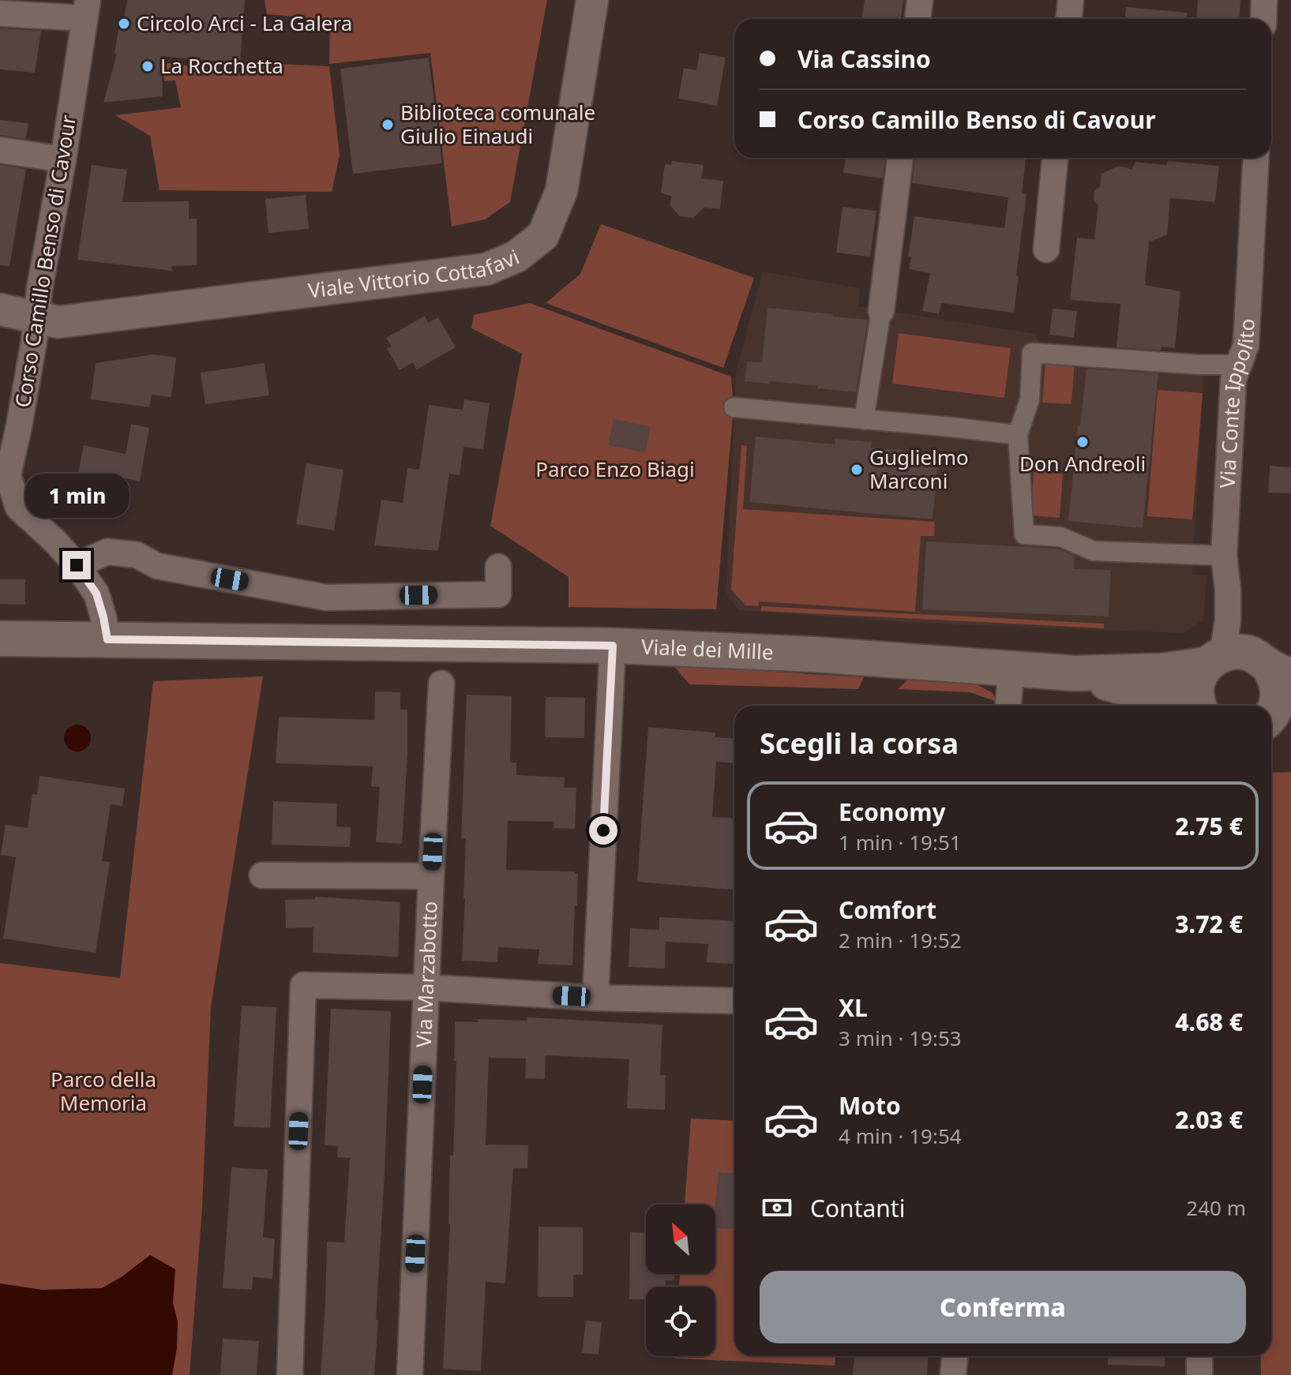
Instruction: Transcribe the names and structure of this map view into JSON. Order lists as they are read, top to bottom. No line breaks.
{"streets":{"main road":["Viale dei Mille"],"street":["Corso Camillo Benso di Cavour","Viale Vittorio Cottafavi","Via Conte Ippolito","Via Marzabotto"]},"crossings":[["Corso Camillo Benso di Cavour","Viale Vittorio Cottafavi"],["Corso Camillo Benso di Cavour","Viale dei Mille"],["Via Conte Ippolito","Viale dei Mille"]],"parks":["Parco Enzo Biagi","Parco della Memoria"],"places":["Circolo Arci - La Galera","La Rocchetta","Biblioteca comunale Giulio Einaudi","Don Andreoli","Guglielmo Marconi"],"north":"top left","page":{"banner":["Via Cassino","Corso Camillo Benso di Cavour"],"bubble":"1 min","heading":"Scegli la corsa","list":[{"name":"Economy","note":"1 min · 19:51","value":"2.75 €"},{"name":"Comfort","note":"2 min · 19:52","value":"3.72 €"},{"name":"XL","note":"3 min · 19:53","value":"4.68 €"},{"name":"Moto","note":"4 min · 19:54","value":"2.03 €"}],"pay":["Contanti","240 m"],"buttons":"Conferma"}}
